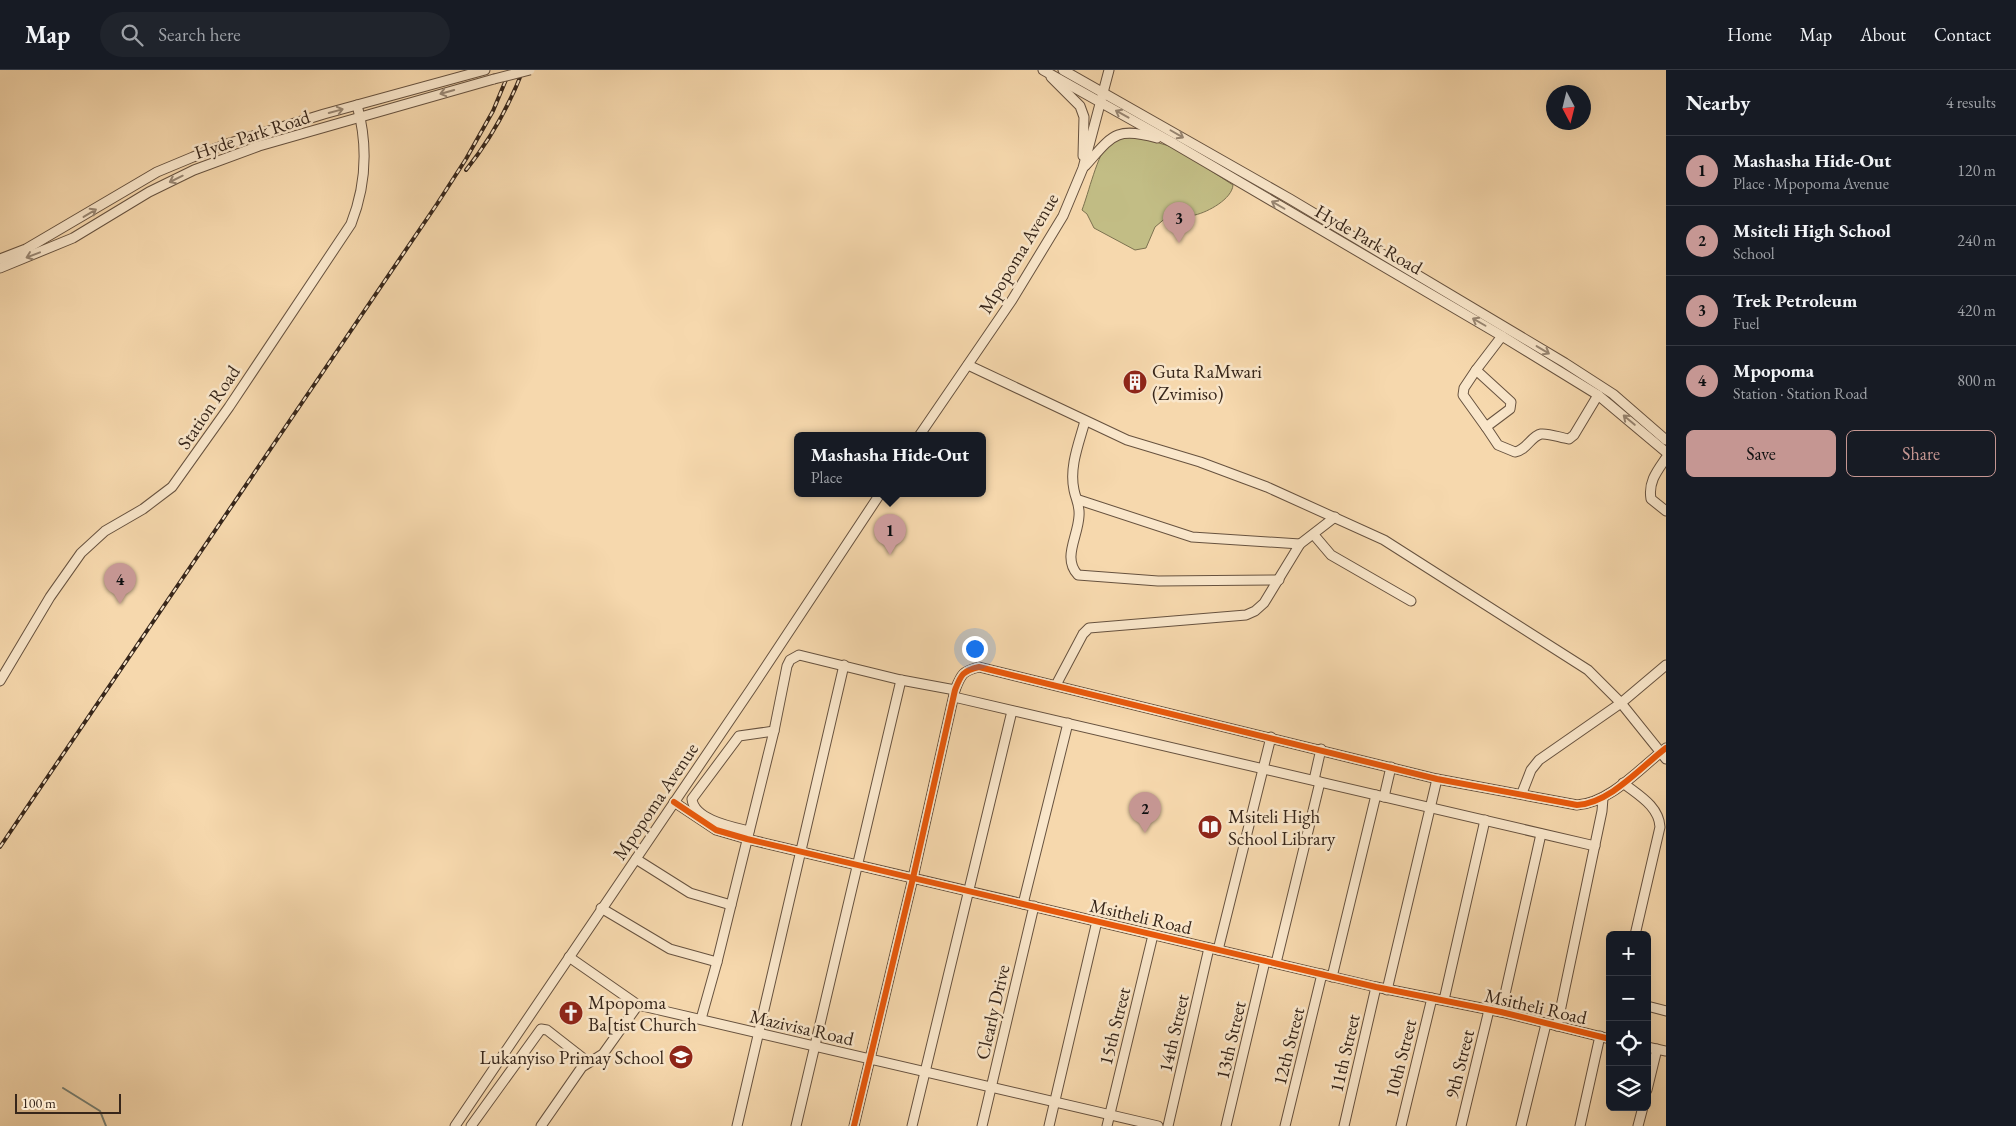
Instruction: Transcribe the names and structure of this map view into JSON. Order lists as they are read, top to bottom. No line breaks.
{"streets":{"street":["Hyde Park Road","Mpopoma Avenue","Station Road","Msitheli Road","Clearly Drive","15th Street","Mazivisa Road","14th Street","13th Street","12th Street","11th Street","10th Street","9th Street"]},"crossings":[["Hyde Park Road","Mpopoma Avenue"],["Hyde Park Road","Station Road"],["Mpopoma Avenue","Msitheli Road"],["Mpopoma Avenue","Mazivisa Road"],["Msitheli Road","Clearly Drive"],["Msitheli Road","15th Street"],["Msitheli Road","14th Street"],["Msitheli Road","13th Street"],["Msitheli Road","12th Street"],["Msitheli Road","11th Street"],["Msitheli Road","10th Street"],["Msitheli Road","9th Street"],["Clearly Drive","Mazivisa Road"],["15th Street","Mazivisa Road"]],"places":{"building":["Guta RaMwari (Zvimiso)"],"library":["Msiteli High School Library"],"church":["Mpopoma Ba[tist Church"],"school or university":["Lukanyiso Primay School"]},"scale_bar":"100 m","north":"bottom","page":{"header":"Map","search":"Search here","nav":["Home","Map","About","Contact"],"heading":["Nearby","4 results"],"list":[{"mark":"1","name":"Mashasha Hide-Out","note":"Place · Mpopoma Avenue","value":"120 m"},{"mark":"2","name":"Msiteli High School","note":"School","value":"240 m"},{"mark":"3","name":"Trek Petroleum","note":"Fuel","value":"420 m"},{"mark":"4","name":"Mpopoma","note":"Station · Station Road","value":"800 m"}],"pins":["3","1","4","2"],"buttons":["Save","Share"],"popup":["Mashasha Hide-Out","Place"],"map_buttons":["+","−"],"scale":"100 m"}}
